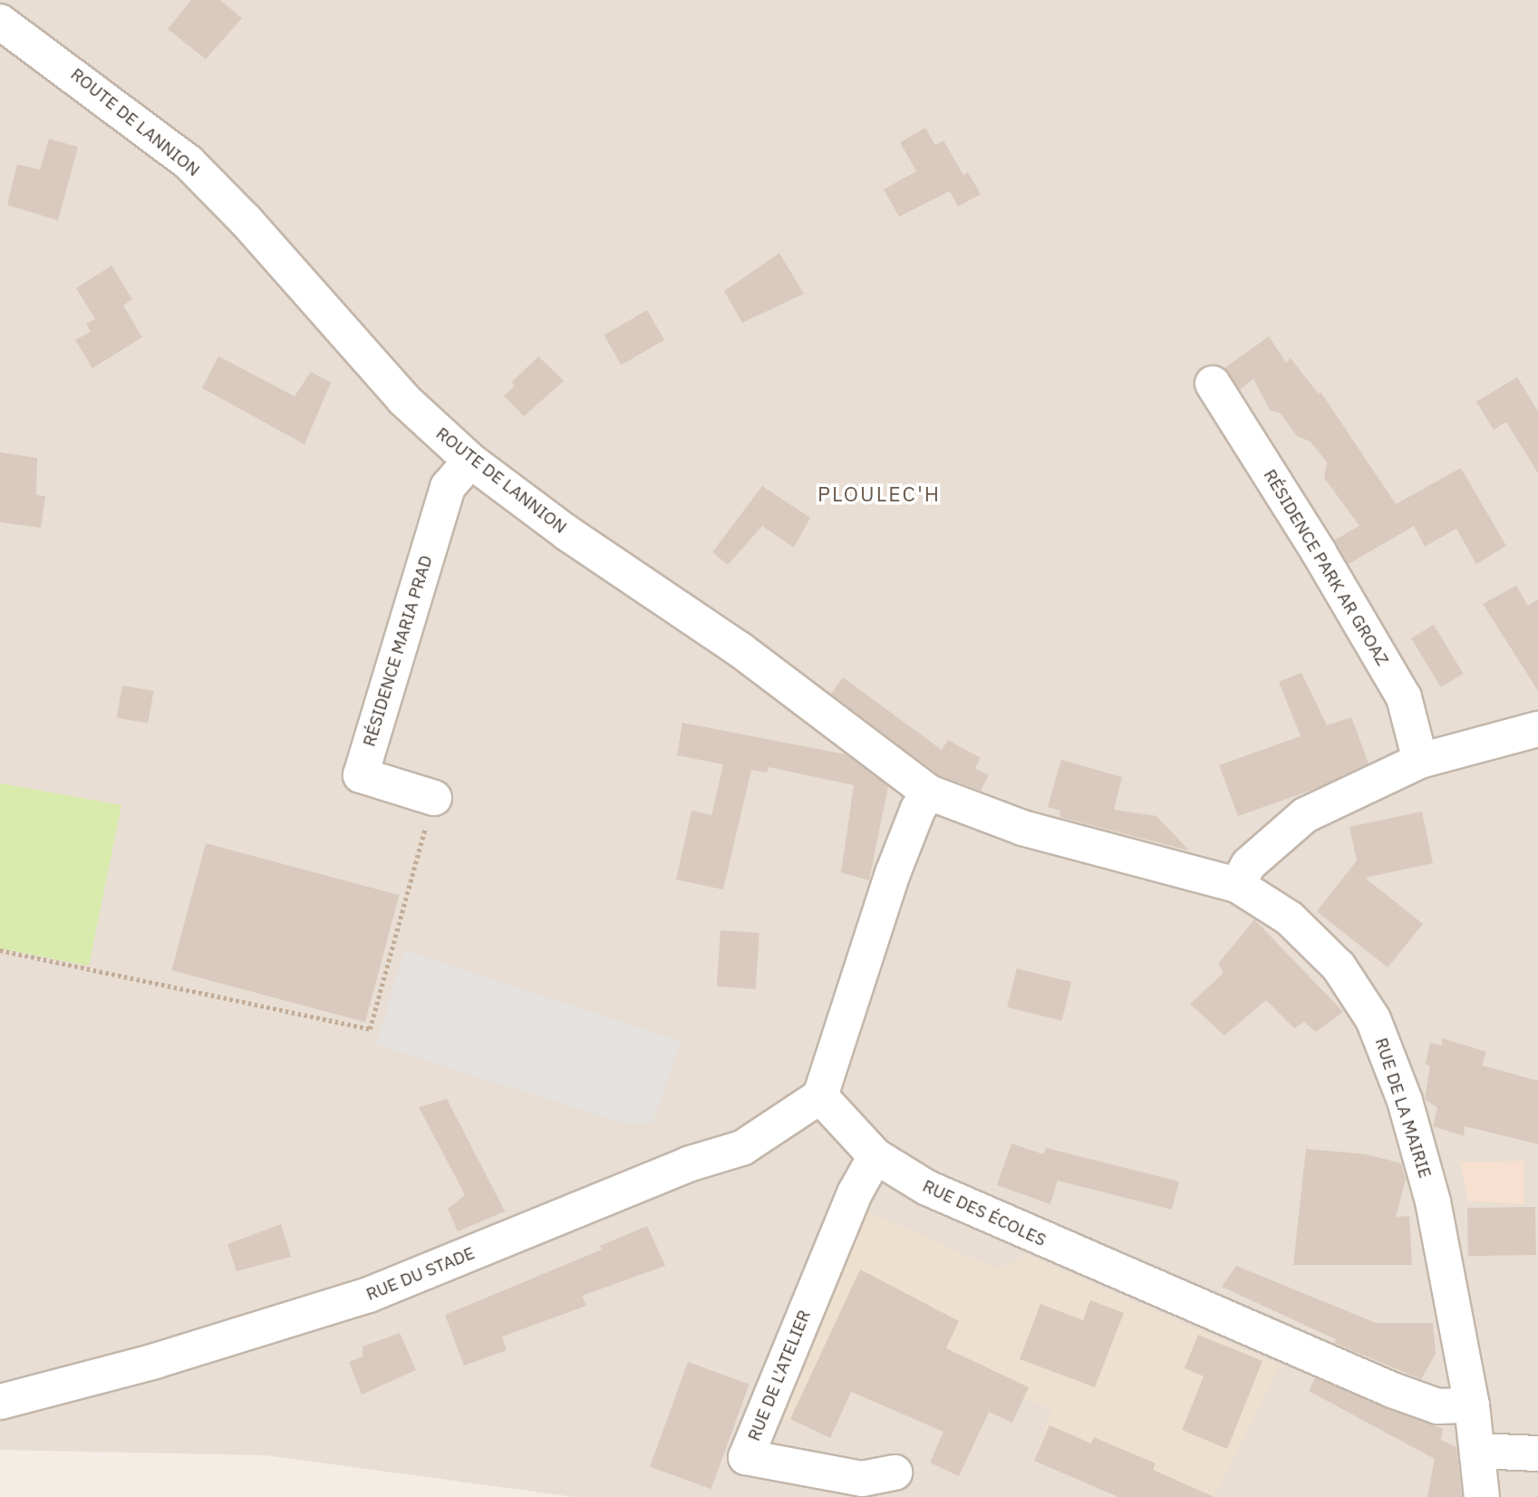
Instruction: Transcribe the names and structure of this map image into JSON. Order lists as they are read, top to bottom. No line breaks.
{"streets":{"street":["ROUTE DE LANNION","RÉSIDENCE PARK AR GROAZ","RÉSIDENCE MARIA PRAD","RUE DE LA MAIRIE","RUE DES ÉCOLES","RUE DU STADE","RUE DE L'ATELIER"]},"crossings":[["ROUTE DE LANNION","RÉSIDENCE MARIA PRAD"],["ROUTE DE LANNION","RUE DE LA MAIRIE"],["RUE DE LA MAIRIE","RUE DES ÉCOLES"],["RUE DES ÉCOLES","RUE DU STADE"],["RUE DES ÉCOLES","RUE DE L'ATELIER"]],"districts":["PLOULEC'H"]}
